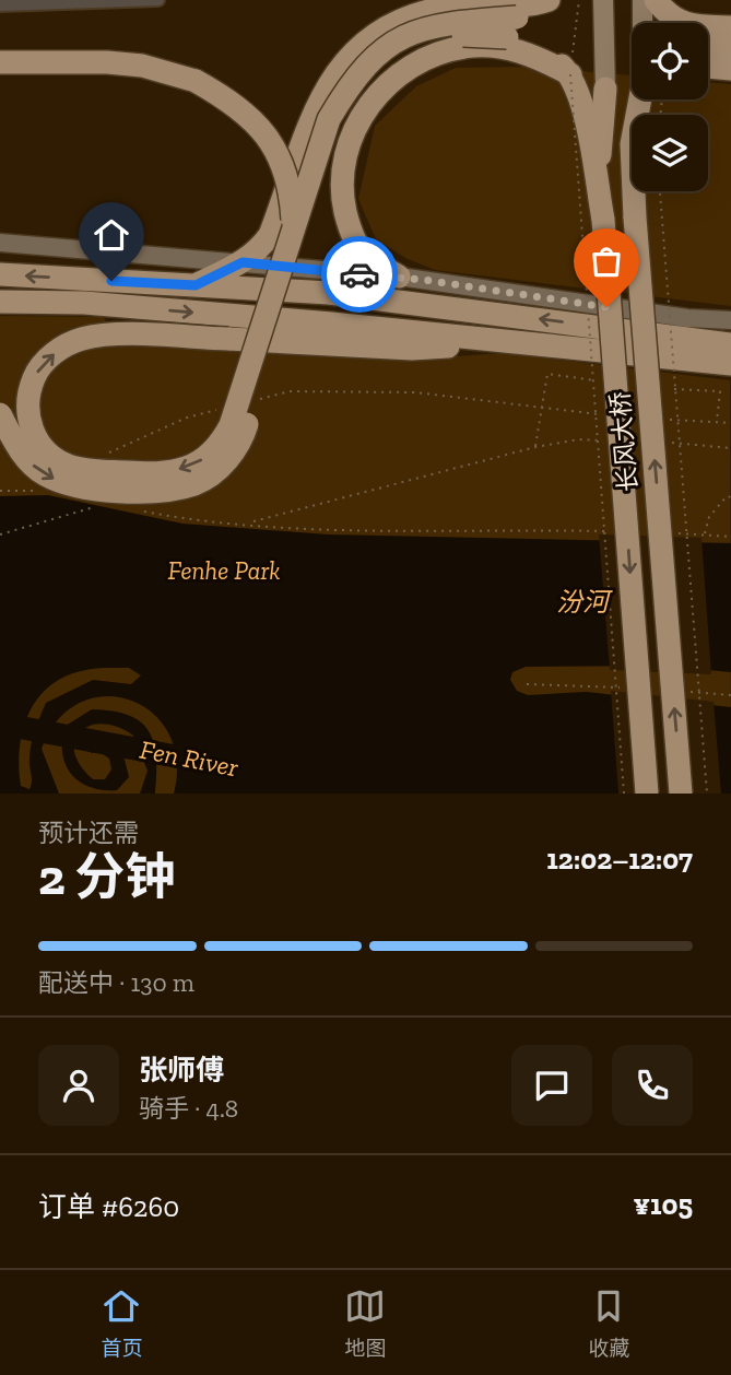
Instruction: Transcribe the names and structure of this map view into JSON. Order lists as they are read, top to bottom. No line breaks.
{"streets":{"highway":["长风大桥"]},"water":["汾河","Fen River"],"parks":["Fenhe Park"],"page":{"heading":["2 分钟","预计还需","12:02–12:07"],"panel":["张师傅","骑手 · 4.8","订单 #6260","¥105"],"bar":"配送中 · 130 m","tabs":["首页","地图","收藏"]}}
